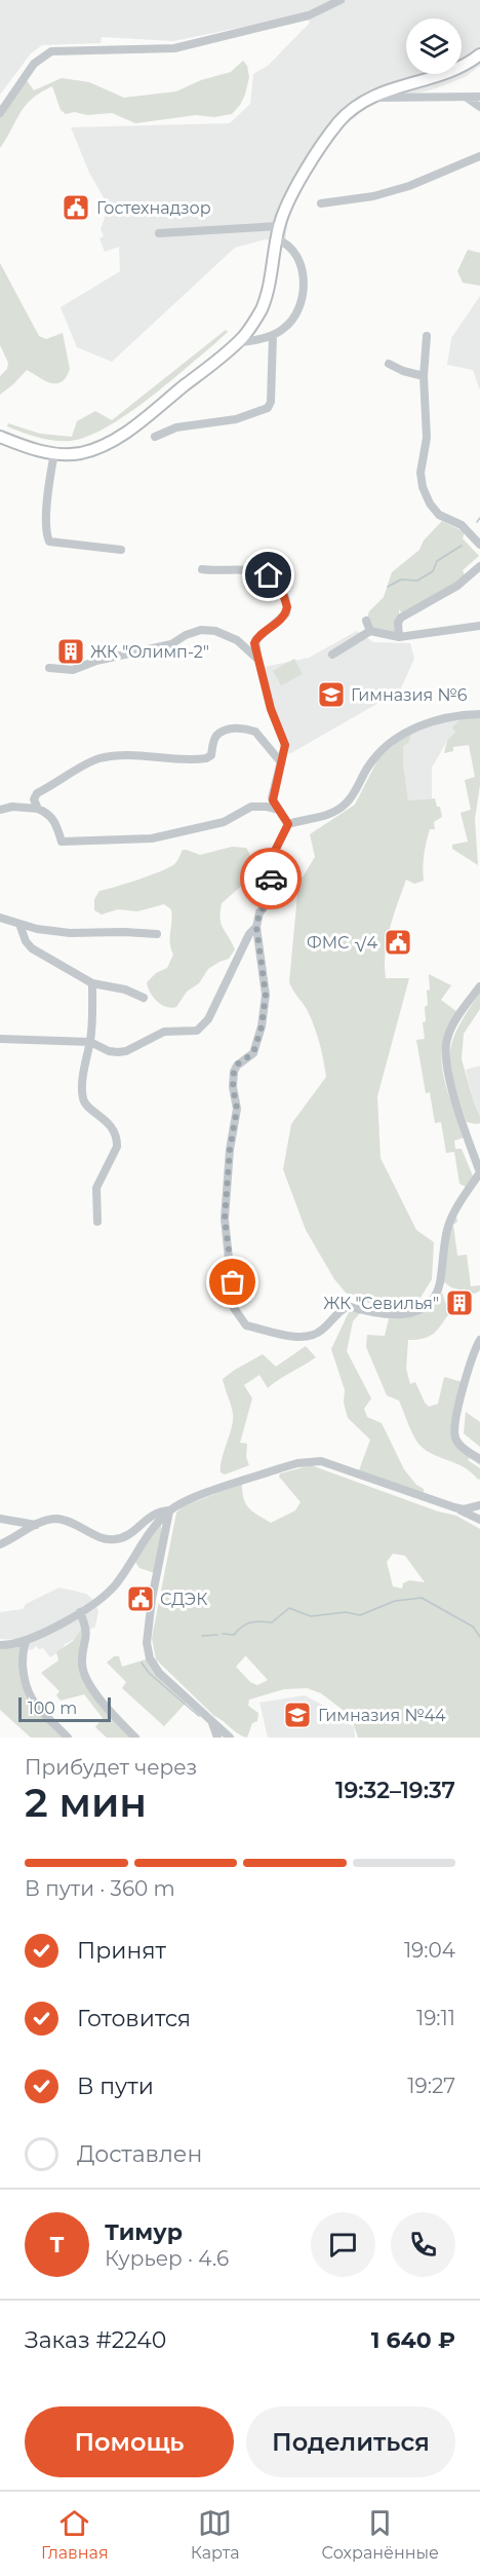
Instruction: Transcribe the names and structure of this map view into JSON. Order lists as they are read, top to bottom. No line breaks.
{"places":{"public building":["Гостехнадзор","ФМС √4","СДЭК"],"building":["ЖК \"Олимп-2\"","ЖК \"Севилья\""],"school or university":["Гимназия №6","Гимназия №44"]},"scale_bar":"100 m","page":{"scale":"100 m","heading":["2 мин","Прибудет через","19:32–19:37"],"panel":["Тимур","Курьер · 4.6","Заказ #2240","1 640 ₽"],"bar":"В пути · 360 m","list":[["Принят","19:04"],["Готовится","19:11"],["В пути","19:27"],"Доставлен"],"round":"Т","buttons":["Помощь","Поделиться"],"tabs":["Главная","Карта","Сохранённые"]}}
